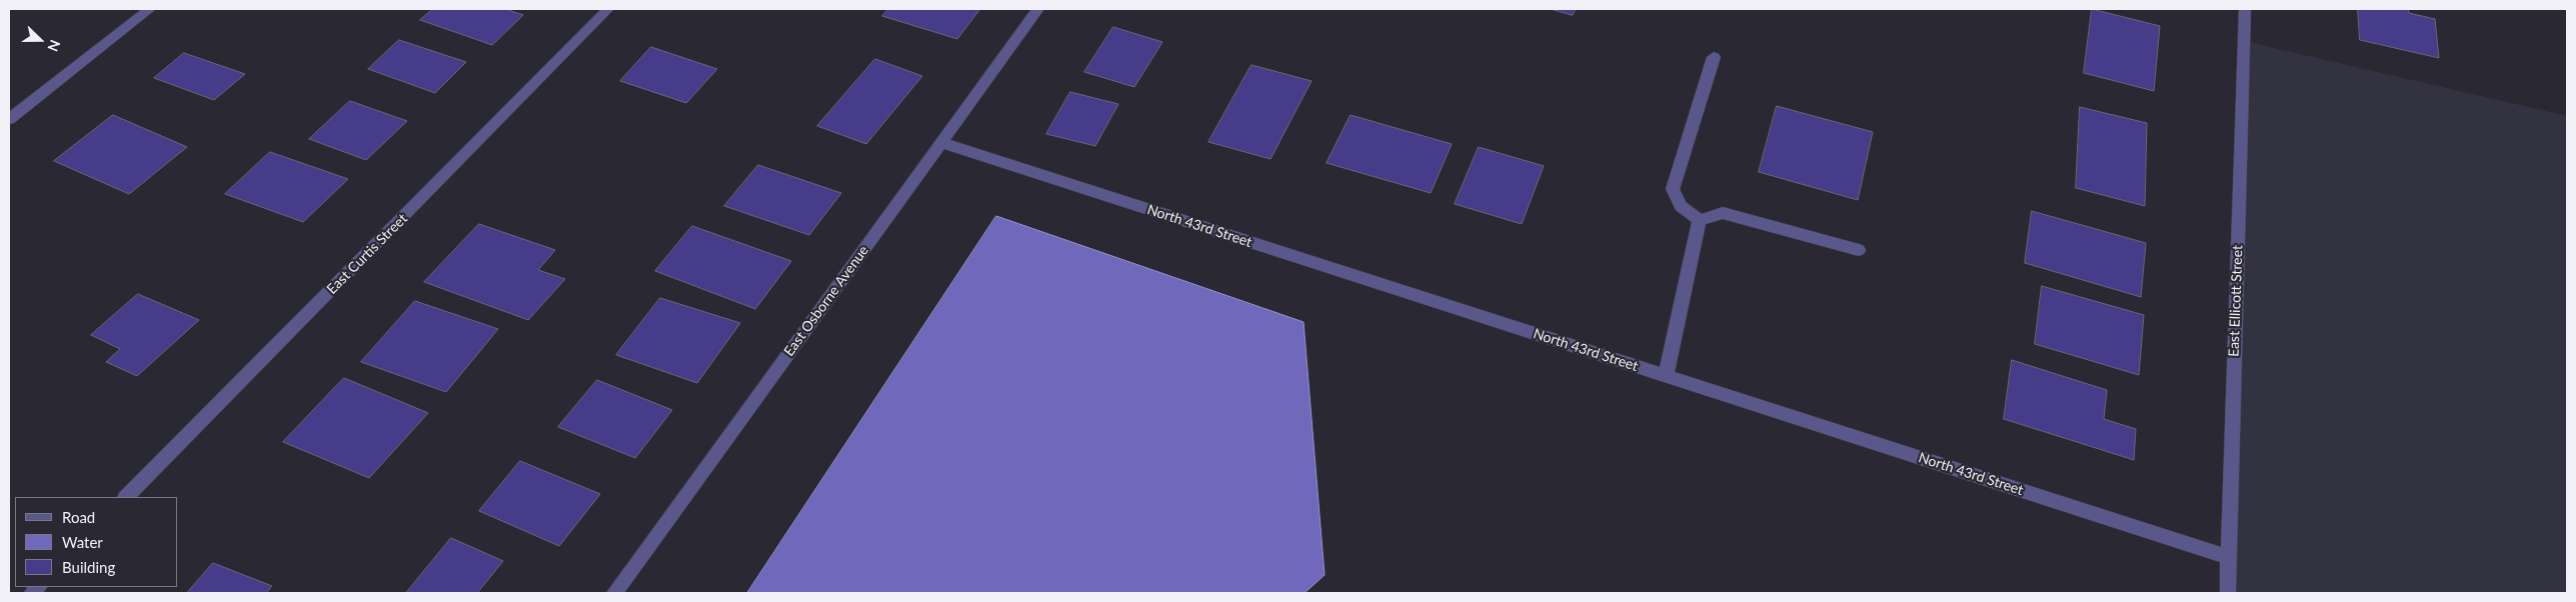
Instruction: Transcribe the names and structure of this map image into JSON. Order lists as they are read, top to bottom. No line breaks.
{"streets":{"street":["North 43rd Street","East Curtis Street","East Osborne Avenue","East Ellicott Street"]},"crossings":[["North 43rd Street","East Osborne Avenue"],["North 43rd Street","East Ellicott Street"]],"legend":["Road","Water","Building"],"north":"right"}
